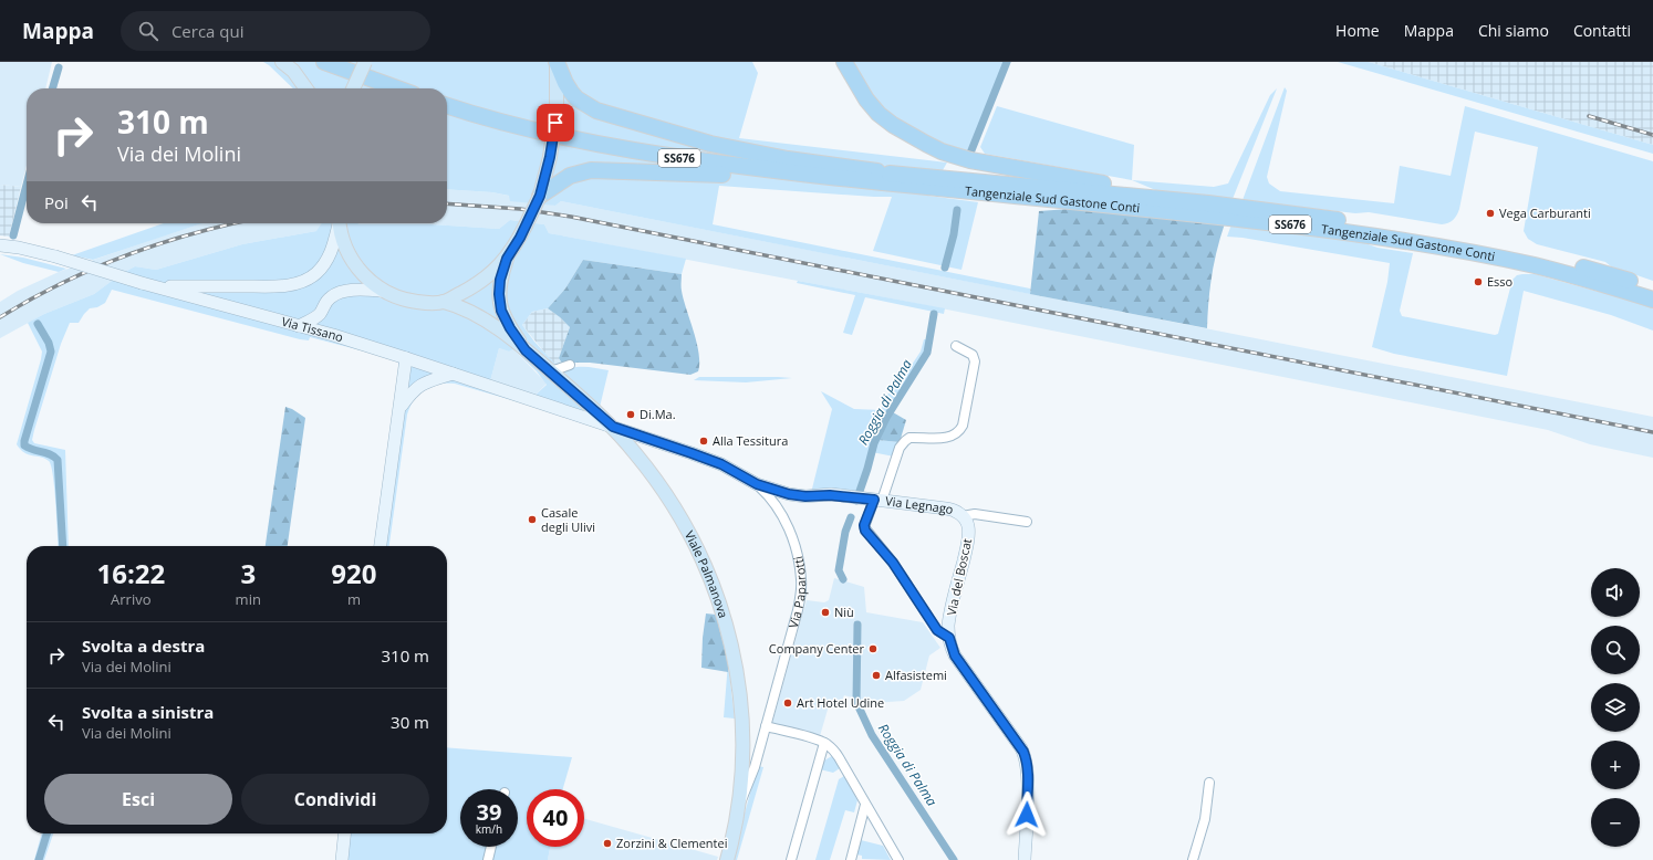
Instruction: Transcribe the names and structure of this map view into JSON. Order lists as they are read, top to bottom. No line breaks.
{"streets":{"highway":["SS676","Tangenziale Sud Gastone Conti"],"main road":["Viale Palmanova"],"street":["Via Tissano","Via Legnago","Via del Boscat","Via Paparotti"]},"crossings":[["SS676","Tangenziale Sud Gastone Conti"],["Via Tissano","Viale Palmanova"],["Via Tissano","Via Paparotti"],["Via Legnago","Via del Boscat"],["Via Legnago","Via Paparotti"],["Viale Palmanova","Via Paparotti"]],"water":["Roggia di Palma"],"places":["Vega Carburanti","Esso","Di.Ma.","Alla Tessitura","Casale degli Ulivi","Niù","Company Center","Alfasistemi","Art Hotel Udine","Zorzini & Clementei"],"page":{"header":"Mappa","search":"Cerca qui","nav":["Home","Mappa","Chi siamo","Contatti"],"turn":["310 m","Via dei Molini"],"then":"Poi","eta":["16:22","Arrivo","3","min","920","m"],"map_buttons":["+","−"],"list":[{"name":"Svolta a destra","note":"Via dei Molini","value":"310 m"},{"name":"Svolta a sinistra","note":"Via dei Molini","value":"30 m"}],"buttons":["Esci","Condividi"],"speed":"39 km/h","limit":"40"}}
